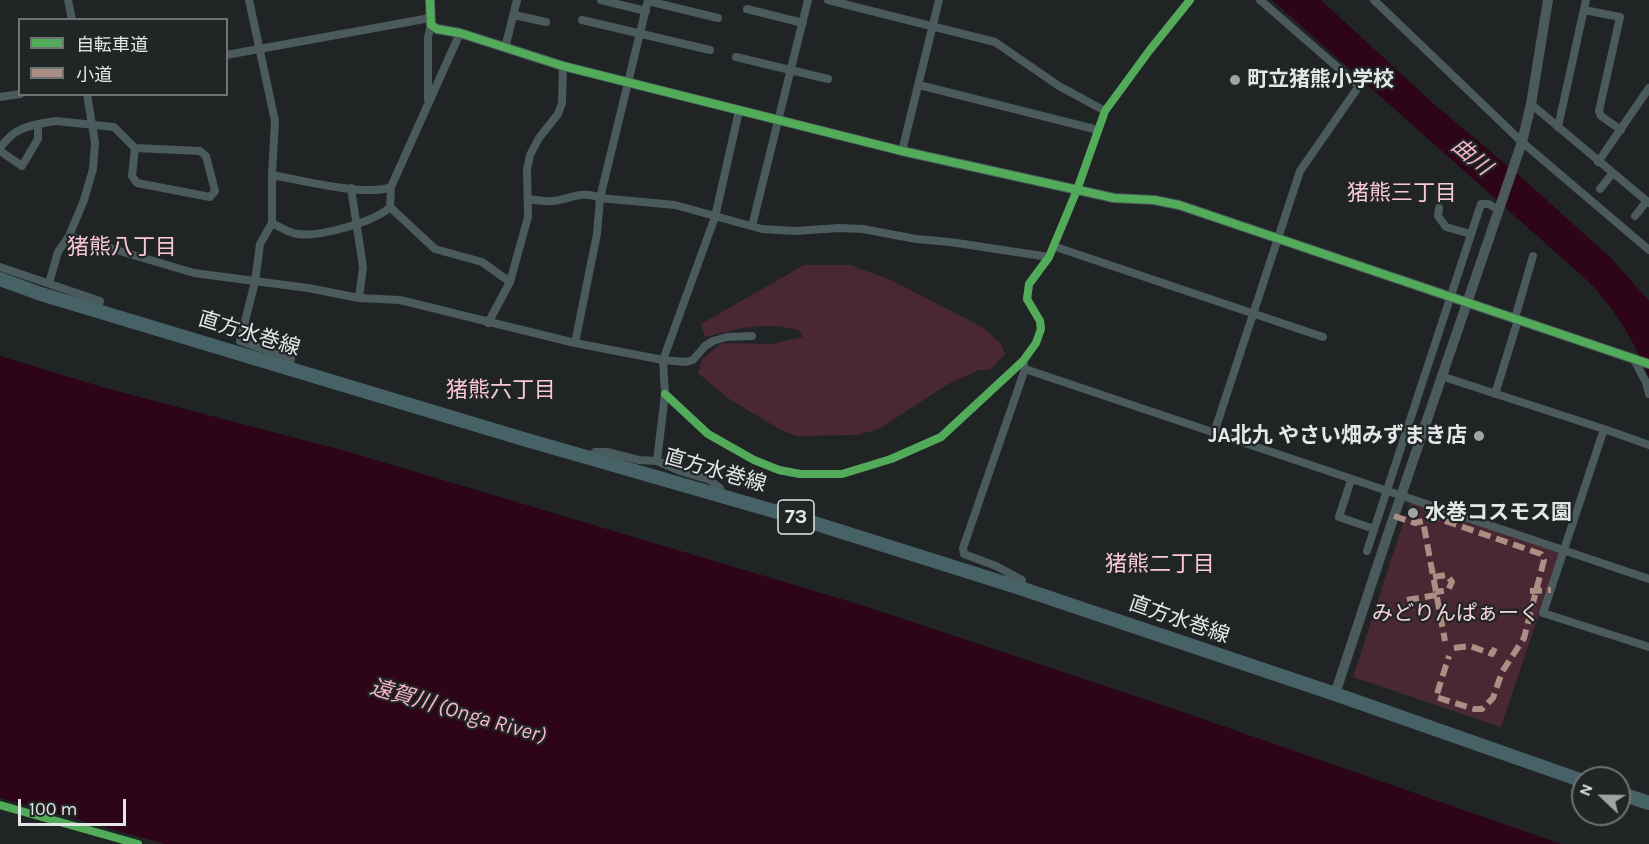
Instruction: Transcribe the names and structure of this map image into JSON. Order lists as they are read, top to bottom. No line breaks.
{"streets":{"main road":["直方水巻線","73"]},"districts":["猪熊三丁目","猪熊八丁目","猪熊六丁目","猪熊二丁目"],"water":["曲川","遠賀川 (Onga River)"],"parks":["みどりんぱぁーく"],"places":["町立猪熊小学校","JA北九 やさい畑みずまき店","水巻コスモス園"],"legend":["自転車道","小道"],"scale_bar":"100 m","north":"left"}
